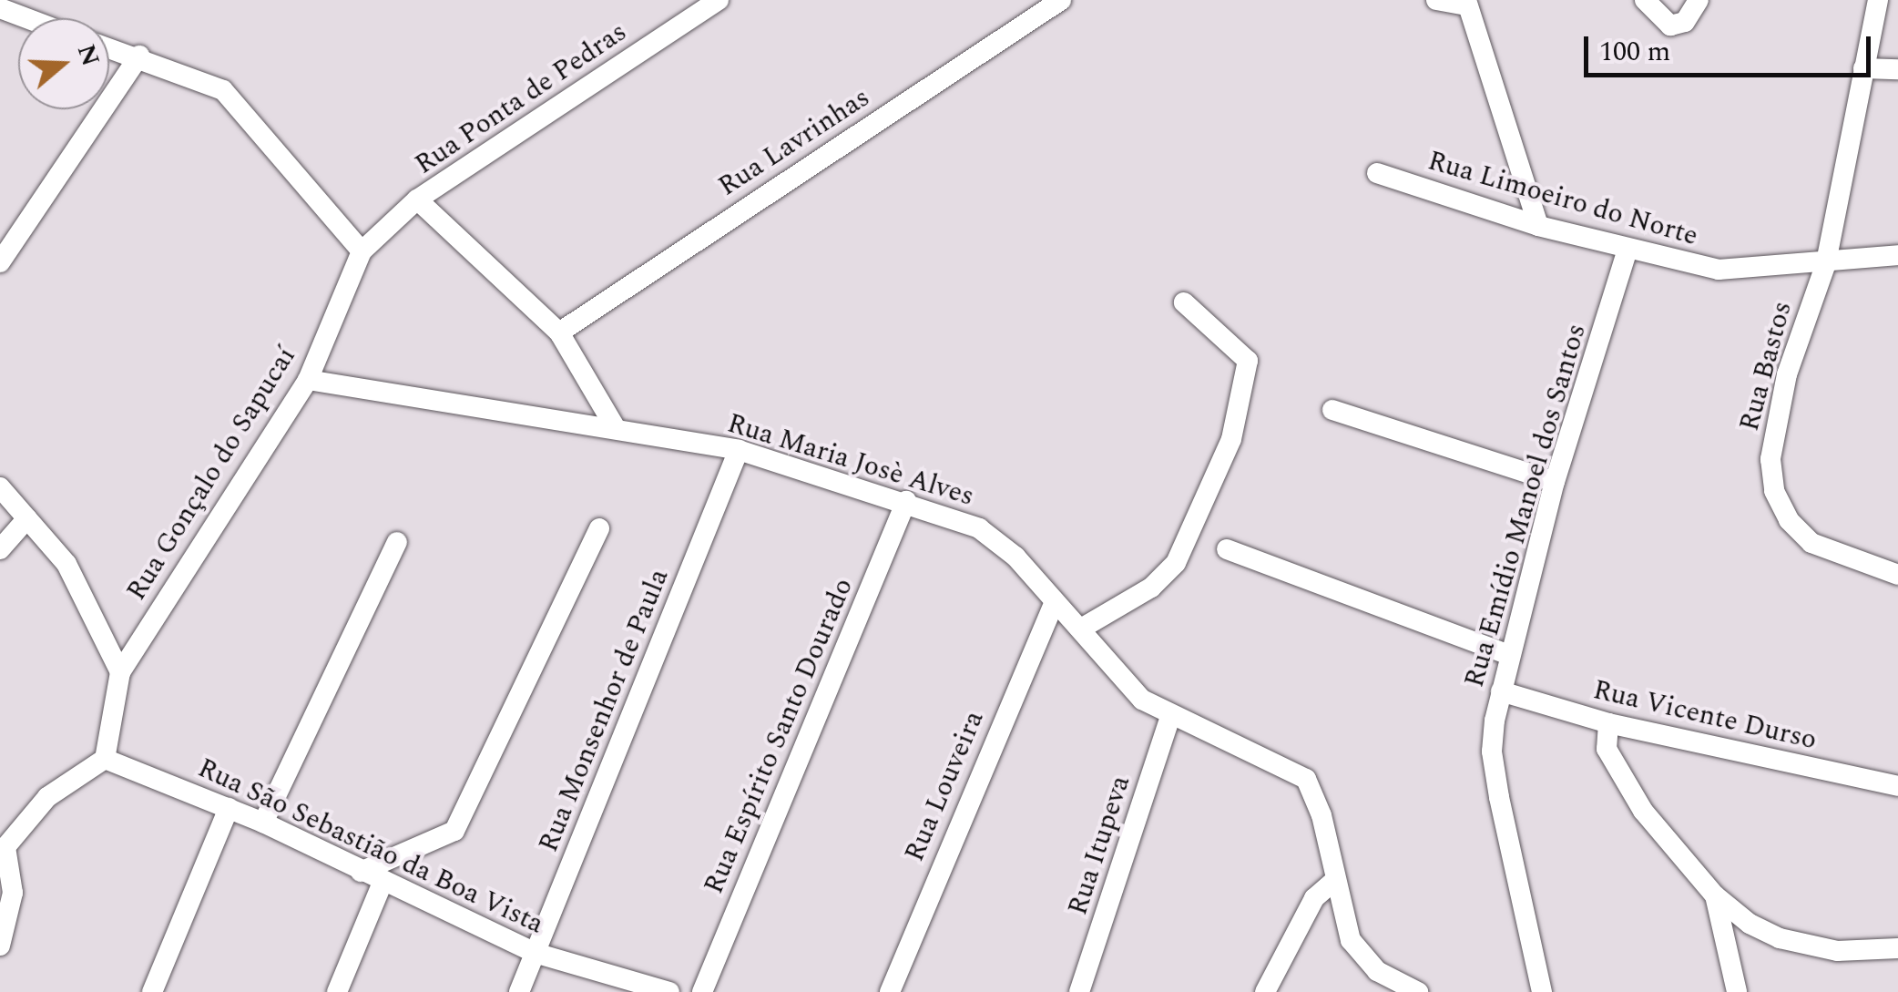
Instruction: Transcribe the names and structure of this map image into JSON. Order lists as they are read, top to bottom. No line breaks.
{"streets":{"street":["Rua Ponta de Pedras","Rua Lavrinhas","Rua Limoeiro do Norte","Rua Bastos","Rua Maria Josè Alves","Rua Gonçalo do Sapucaí","Rua Emídio Manoel dos Santos","Rua Monsenhor de Paula","Rua Vicente Durso","Rua Espírito Santo Dourado","Rua Louveira","Rua Itupeva","Rua São Sebastião da Boa Vista"]},"crossings":[["Rua Ponta de Pedras","Rua Gonçalo do Sapucaí"],["Rua Limoeiro do Norte","Rua Bastos"],["Rua Limoeiro do Norte","Rua Emídio Manoel dos Santos"],["Rua Maria Josè Alves","Rua Gonçalo do Sapucaí"],["Rua Maria Josè Alves","Rua Monsenhor de Paula"],["Rua Maria Josè Alves","Rua Espírito Santo Dourado"],["Rua Maria Josè Alves","Rua Louveira"],["Rua Maria Josè Alves","Rua Itupeva"],["Rua Emídio Manoel dos Santos","Rua Vicente Durso"],["Rua Monsenhor de Paula","Rua São Sebastião da Boa Vista"]],"scale_bar":"100 m","north":"right"}
